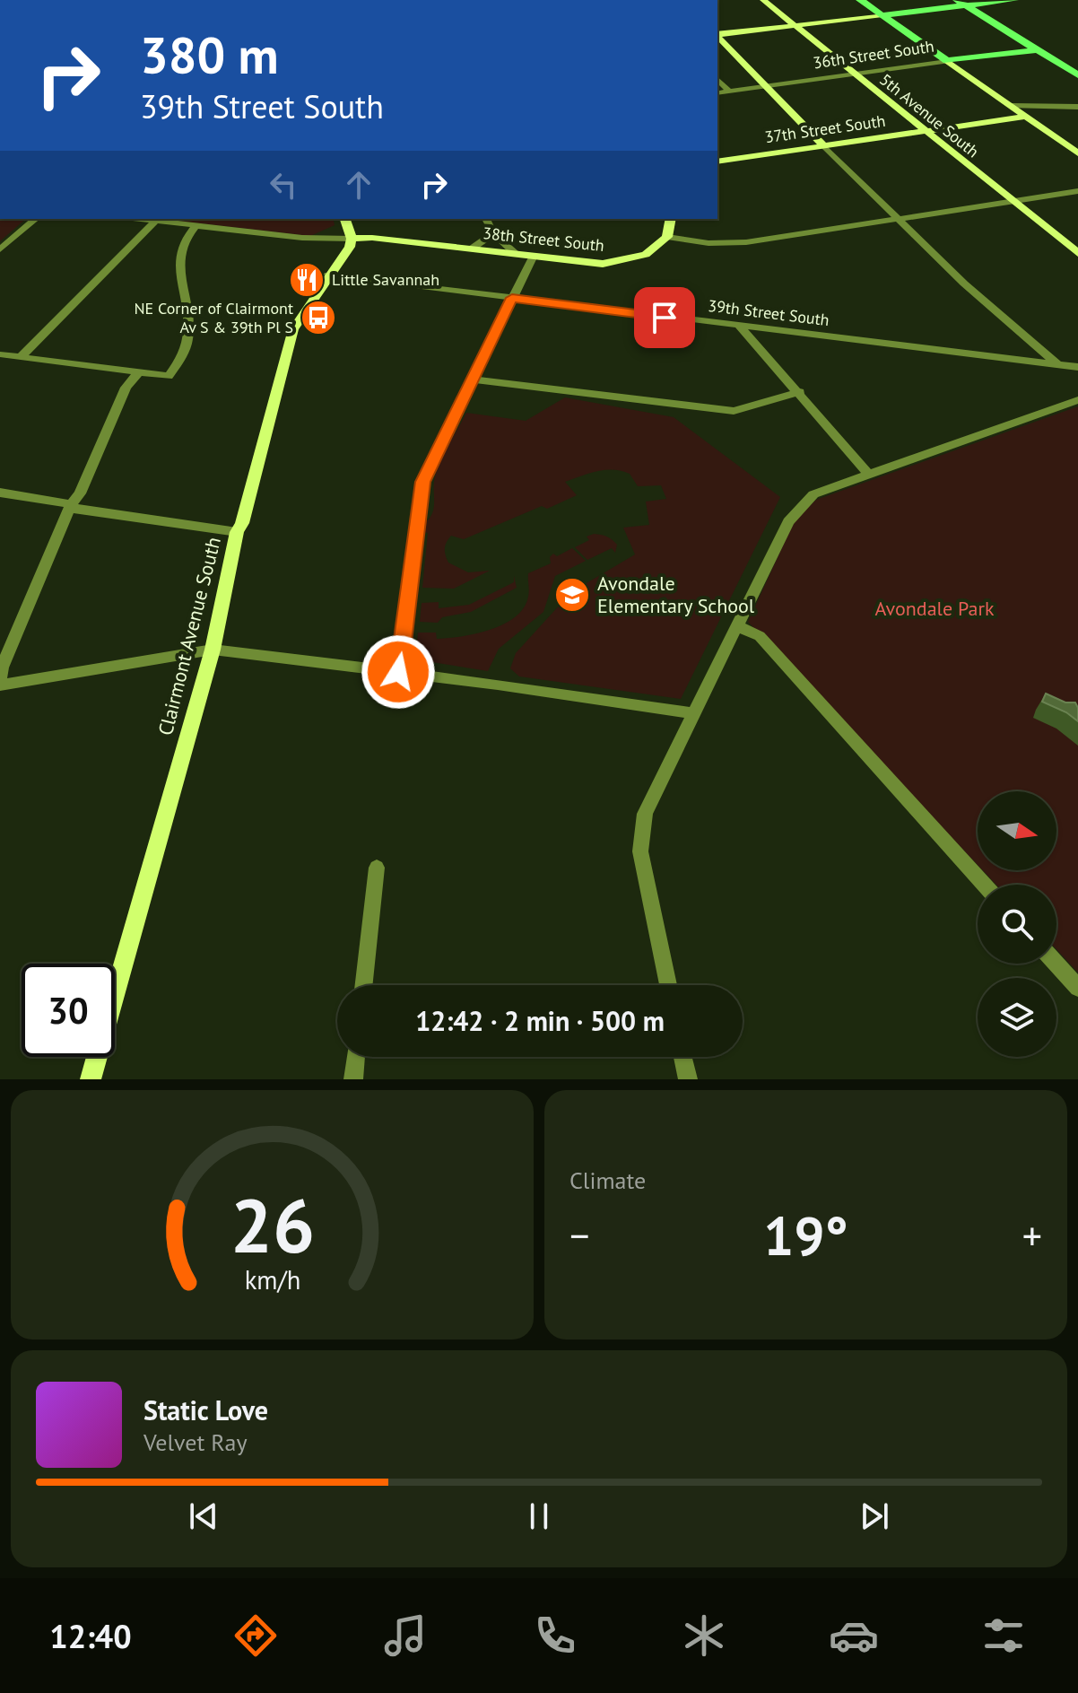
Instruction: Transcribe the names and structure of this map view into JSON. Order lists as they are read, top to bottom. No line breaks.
{"streets":{"main road":["36th Street South"],"street":["5th Avenue South","37th Street South","38th Street South","39th Street South","Clairmont Avenue South"]},"crossings":[["36th Street South","5th Avenue South"],["5th Avenue South","37th Street South"],["38th Street South","Clairmont Avenue South"],["39th Street South","Clairmont Avenue South"]],"parks":["Avondale Park"],"places":{"restaurant":["Little Savannah"],"bus stop":["NE Corner of Clairmont Av S & 39th Pl S"],"school or university":["Avondale Elementary School"]},"north":"right","page":{"turn":["380 m","39th Street South"],"limit":"30","trip":"12:42 · 2 min · 500 m","tile":"Climate","heat":["−","19°","+"],"song":["Static Love","Velvet Ray"],"tabs":"12:40","gauge":["26","km/h"]}}
